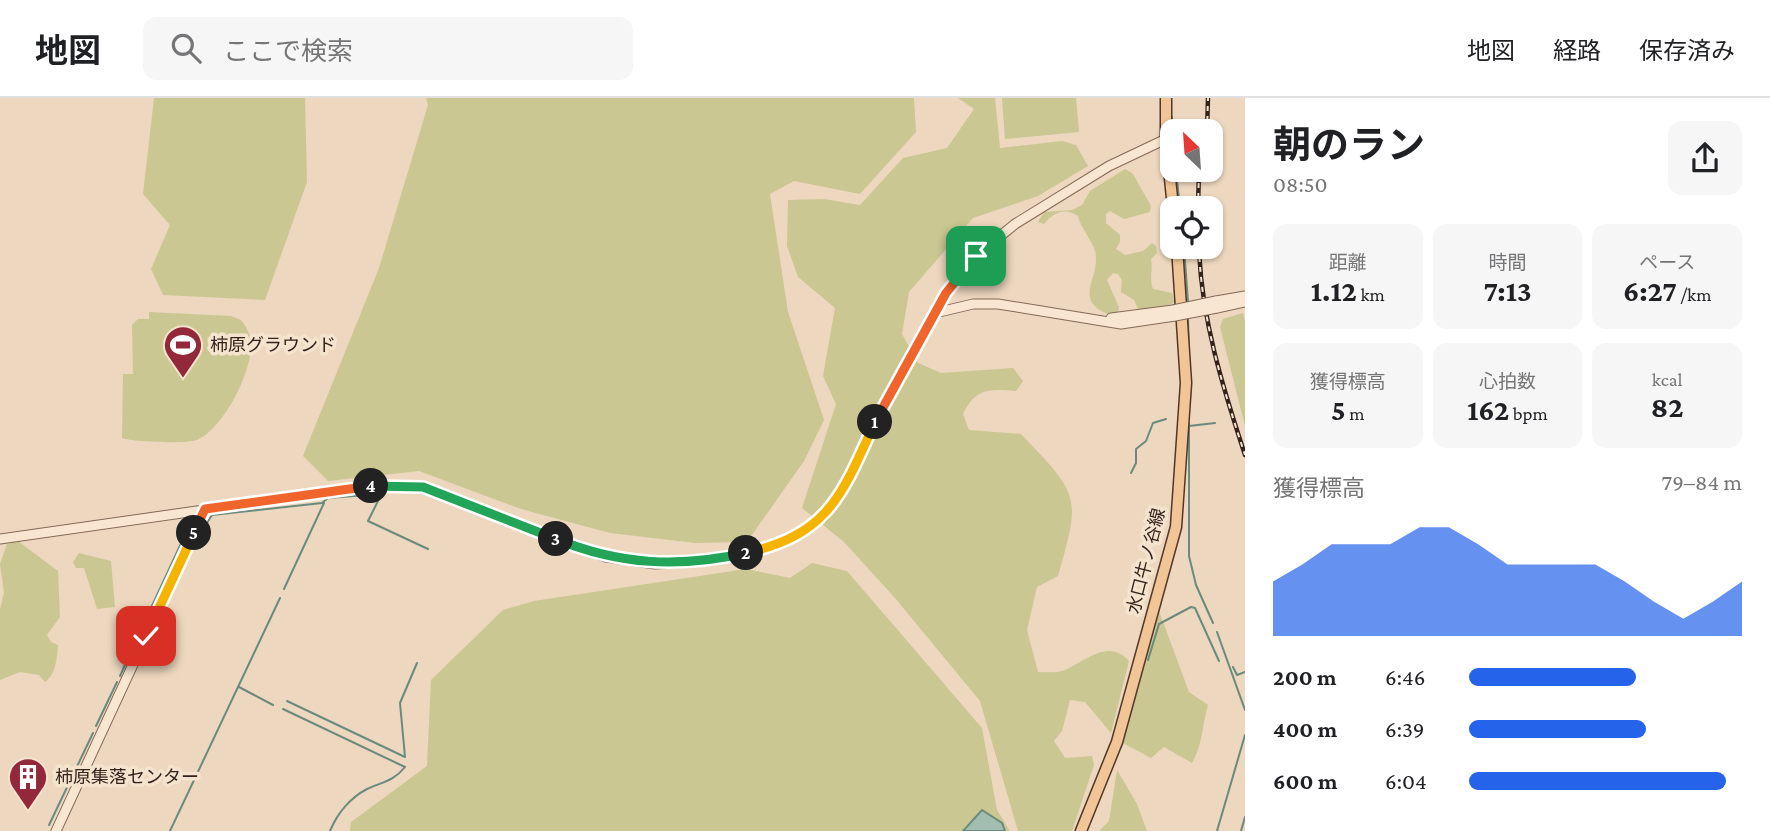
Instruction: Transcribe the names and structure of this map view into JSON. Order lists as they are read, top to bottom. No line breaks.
{"streets":{"main road":["水口牛ノ谷線"]},"places":{"sports":["柿原グラウンド"],"building":["柿原集落センター"]},"north":"top left","page":{"header":"地図","search":"ここで検索","nav":["地図","経路","保存済み"],"heading":["朝のラン","08:50"],"stats":[["距離","1.12 km"],["時間","7:13"],["ペース","6:27 /km"],["獲得標高","5 m"],["心拍数","162 bpm"],["kcal","82"]],"pins":["1","4","5","3","2"],"chart":["獲得標高","79–84 m"],"list":[{"name":"200 m","note":"6:46"},{"name":"400 m","note":"6:39"},{"name":"600 m","note":"6:04"}]}}
